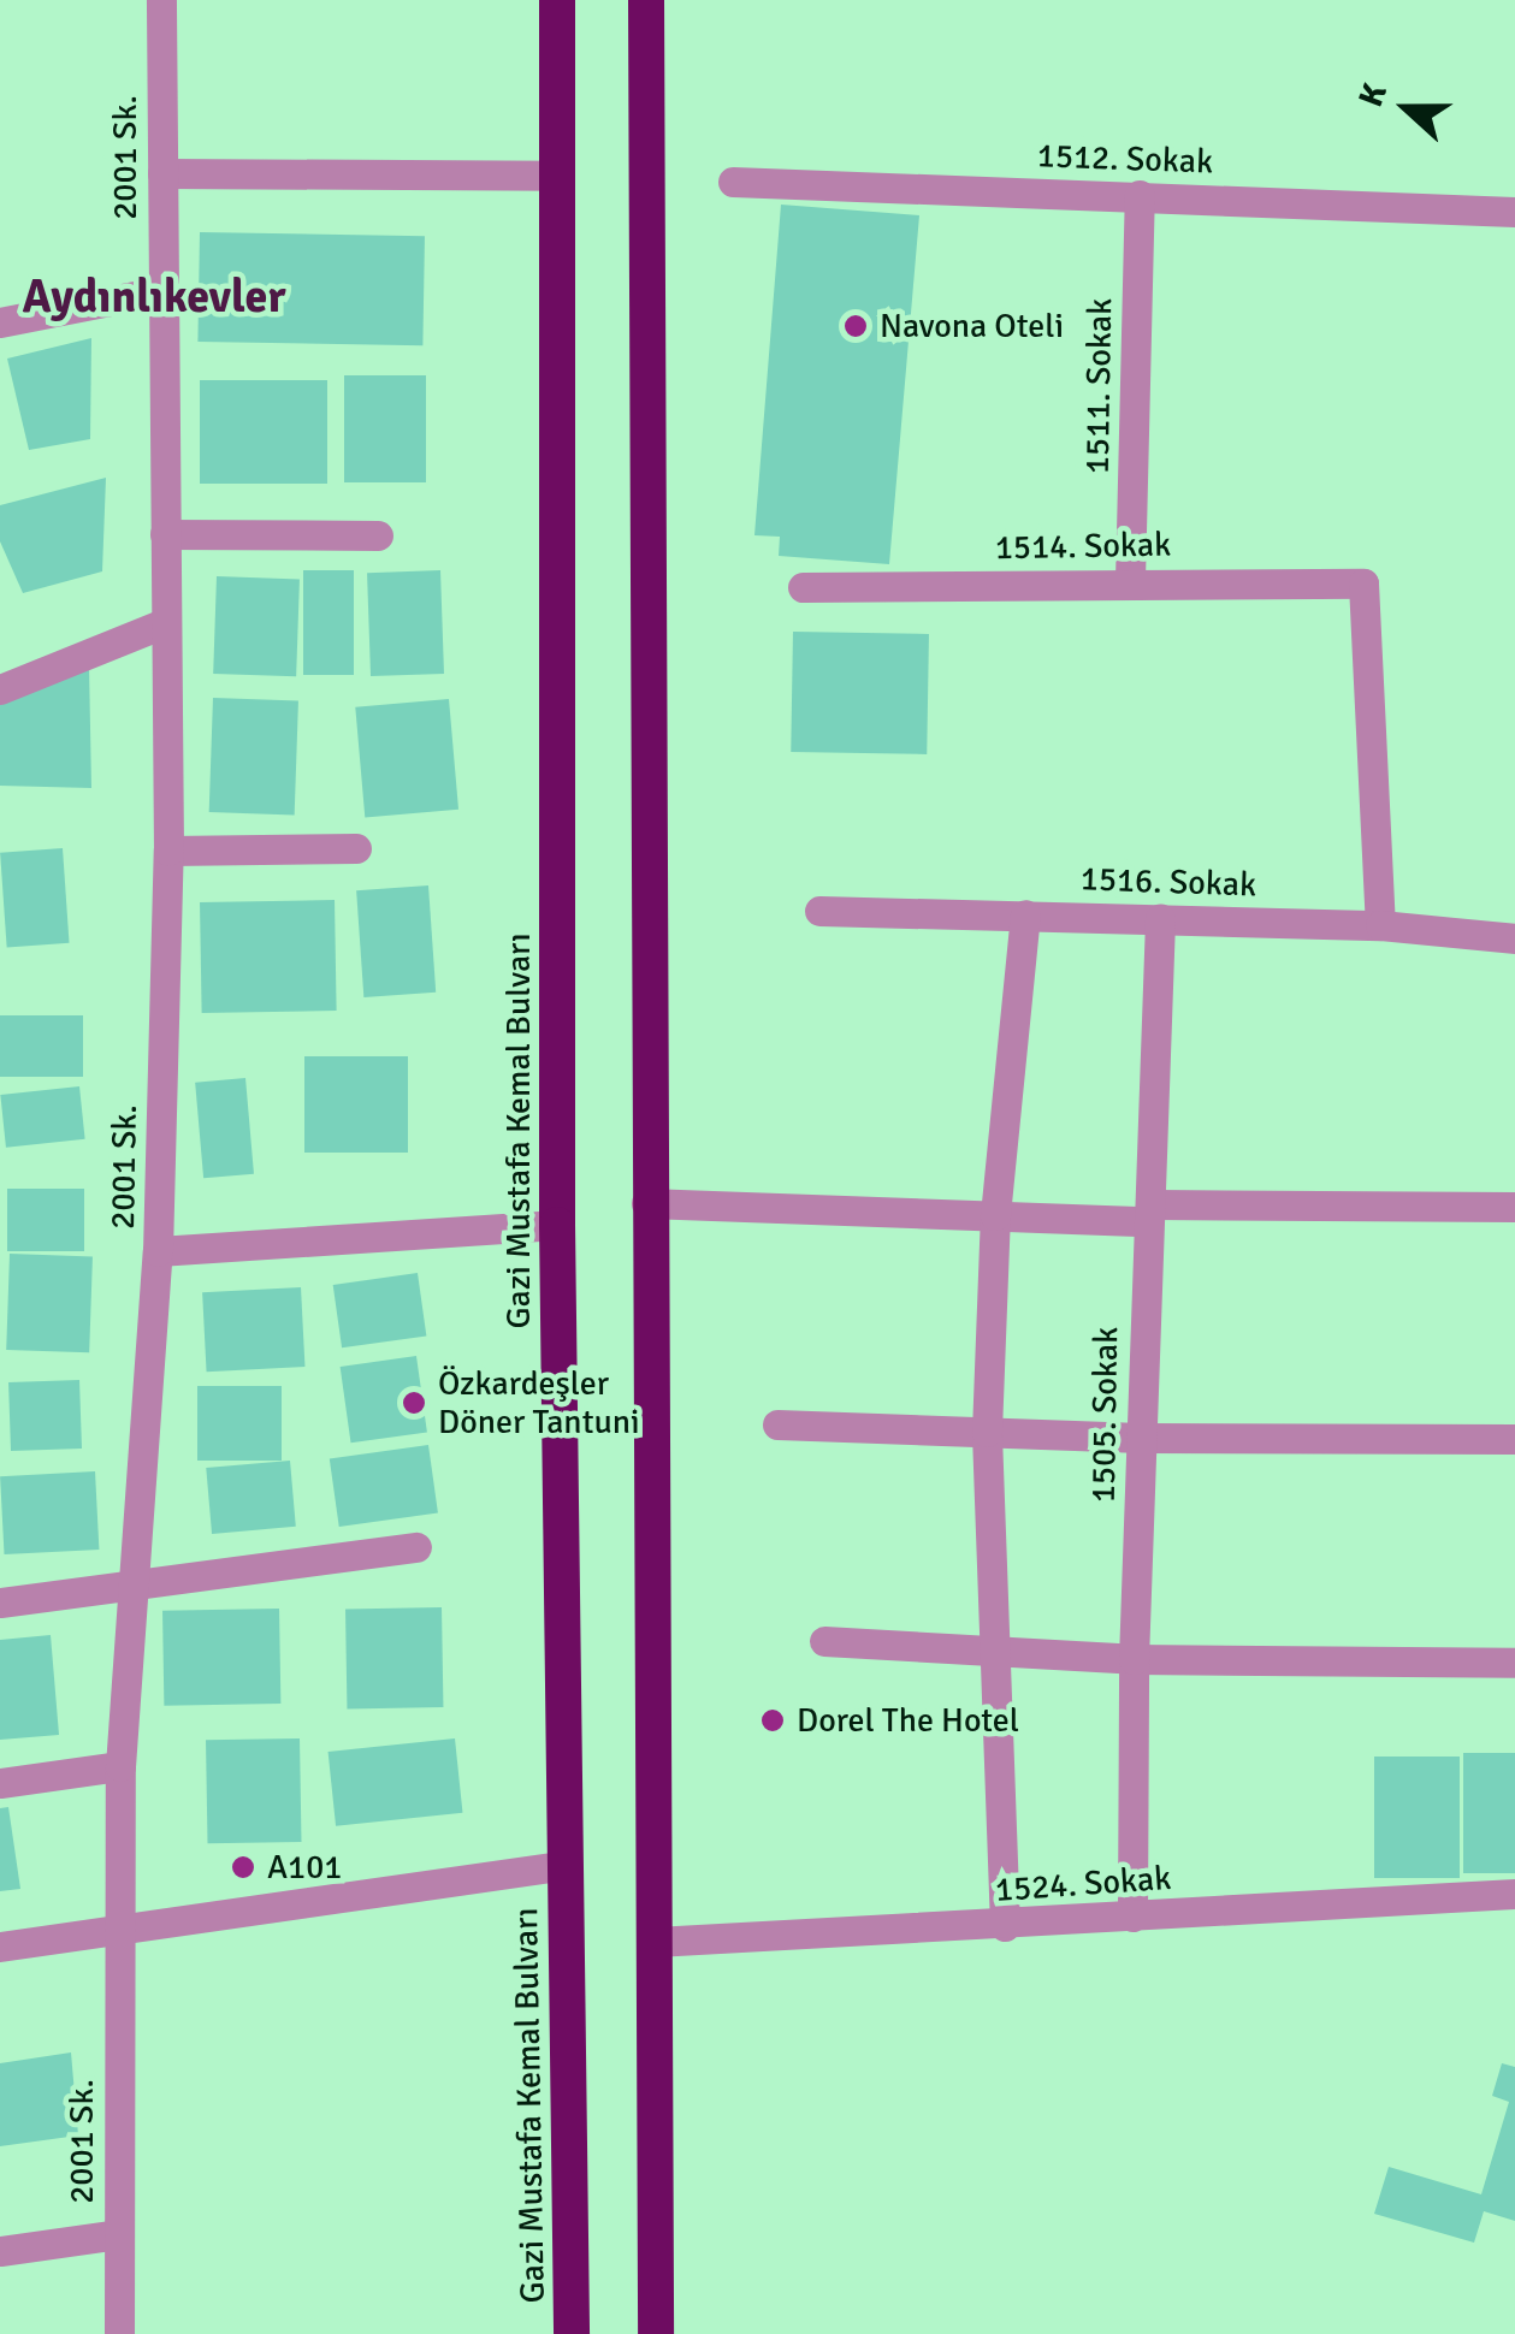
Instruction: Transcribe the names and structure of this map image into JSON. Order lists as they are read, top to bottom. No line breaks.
{"streets":{"highway":["Gazi Mustafa Kemal Bulvarı"],"street":["2001 Sk.","1512. Sokak","1511. Sokak","1514. Sokak","1516. Sokak","1505. Sokak","1524. Sokak"]},"crossings":[["1512. Sokak","1511. Sokak"],["1511. Sokak","1514. Sokak"],["1514. Sokak","1516. Sokak"],["1516. Sokak","1505. Sokak"],["1505. Sokak","1524. Sokak"]],"districts":["Aydınlıkevler"],"places":["Navona Oteli","Özkardeşler Döner Tantuni","Dorel The Hotel","A101"],"north":"left"}
